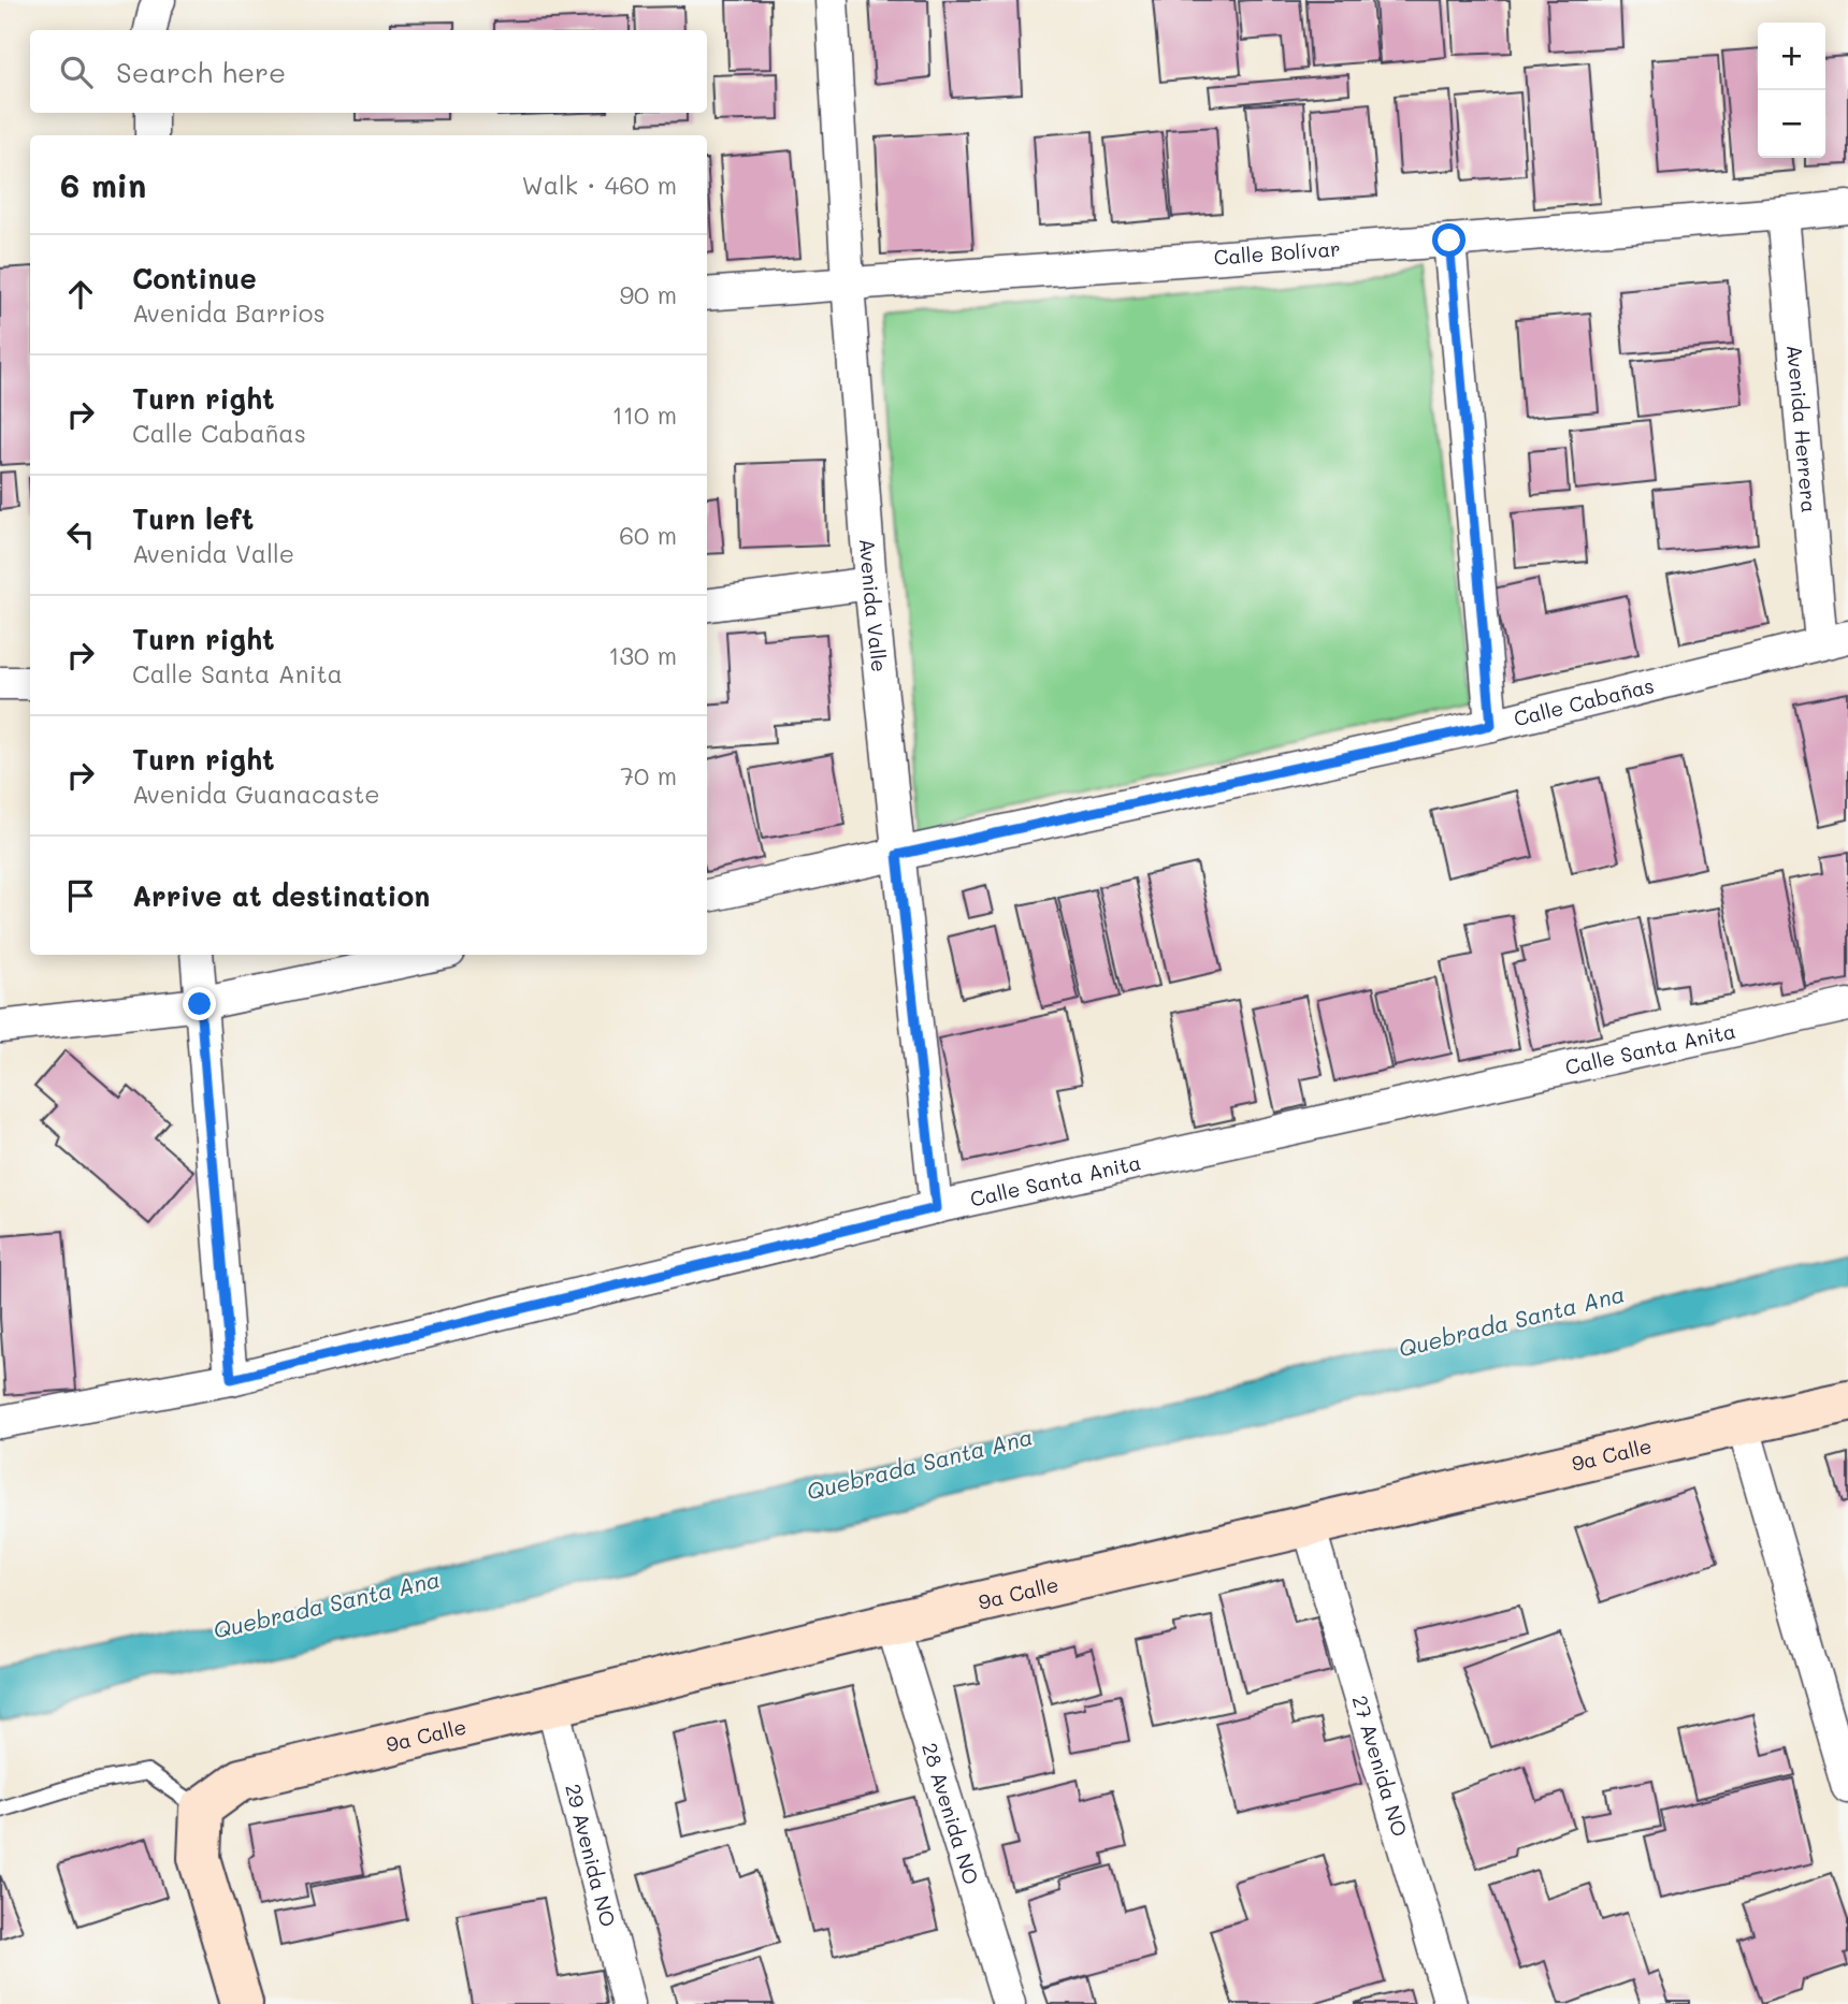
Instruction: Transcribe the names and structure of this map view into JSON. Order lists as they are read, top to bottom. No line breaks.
{"streets":{"street":["Calle Bolívar","Avenida Herrera","Avenida Valle","Calle Cabañas","Calle Santa Anita","9a Calle","27 Avenida NO","28 Avenida NO","29 Avenida NO"]},"crossings":[["Calle Bolívar","Avenida Herrera"],["Calle Bolívar","Avenida Valle"],["Avenida Herrera","Calle Cabañas"],["Avenida Valle","Calle Cabañas"],["Avenida Valle","Calle Santa Anita"],["9a Calle","27 Avenida NO"],["9a Calle","28 Avenida NO"],["9a Calle","29 Avenida NO"]],"water":["Quebrada Santa Ana"],"page":{"map_buttons":["+","−"],"search":"Search here","heading":["6 min","Walk · 460 m"],"list":[["Continue","Avenida Barrios","90 m"],["Turn right","Calle Cabañas","110 m"],["Turn left","Avenida Valle","60 m"],["Turn right","Calle Santa Anita","130 m"],["Turn right","Avenida Guanacaste","70 m"],"Arrive at destination"]}}
